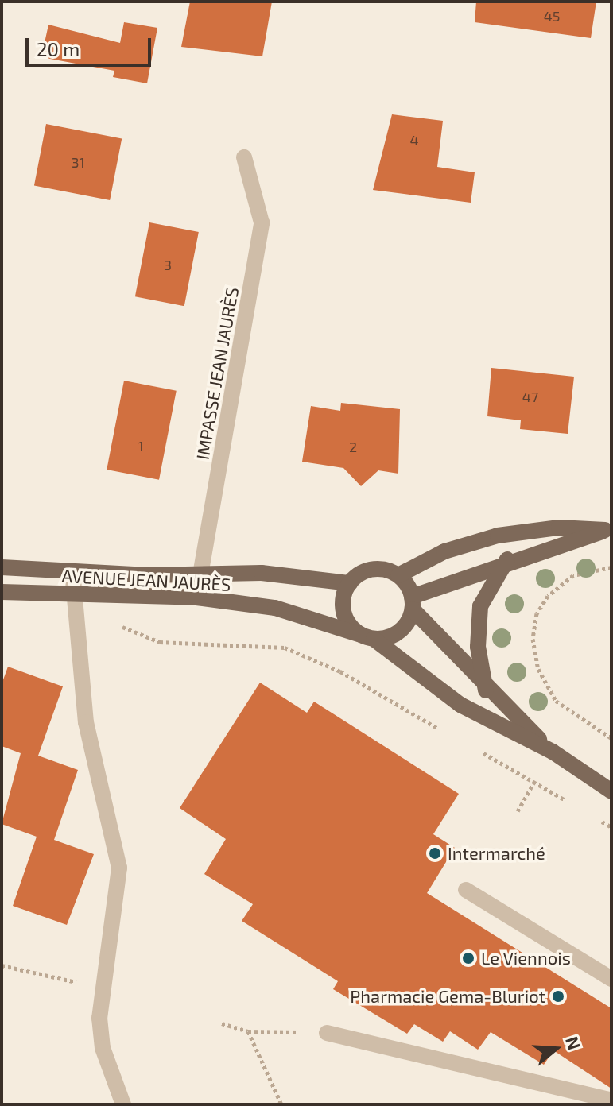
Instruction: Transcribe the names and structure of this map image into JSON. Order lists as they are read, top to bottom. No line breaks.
{"streets":{"main road":["AVENUE JEAN JAURÈS"],"street":["IMPASSE JEAN JAURÈS"]},"crossings":[["IMPASSE JEAN JAURÈS","AVENUE JEAN JAURÈS"]],"places":["Intermarché","Le Viennois","Pharmacie Gema-Bluriot"],"house_numbers":["45","4","31","3","47","1","2"],"scale_bar":"20 m","north":"right"}
